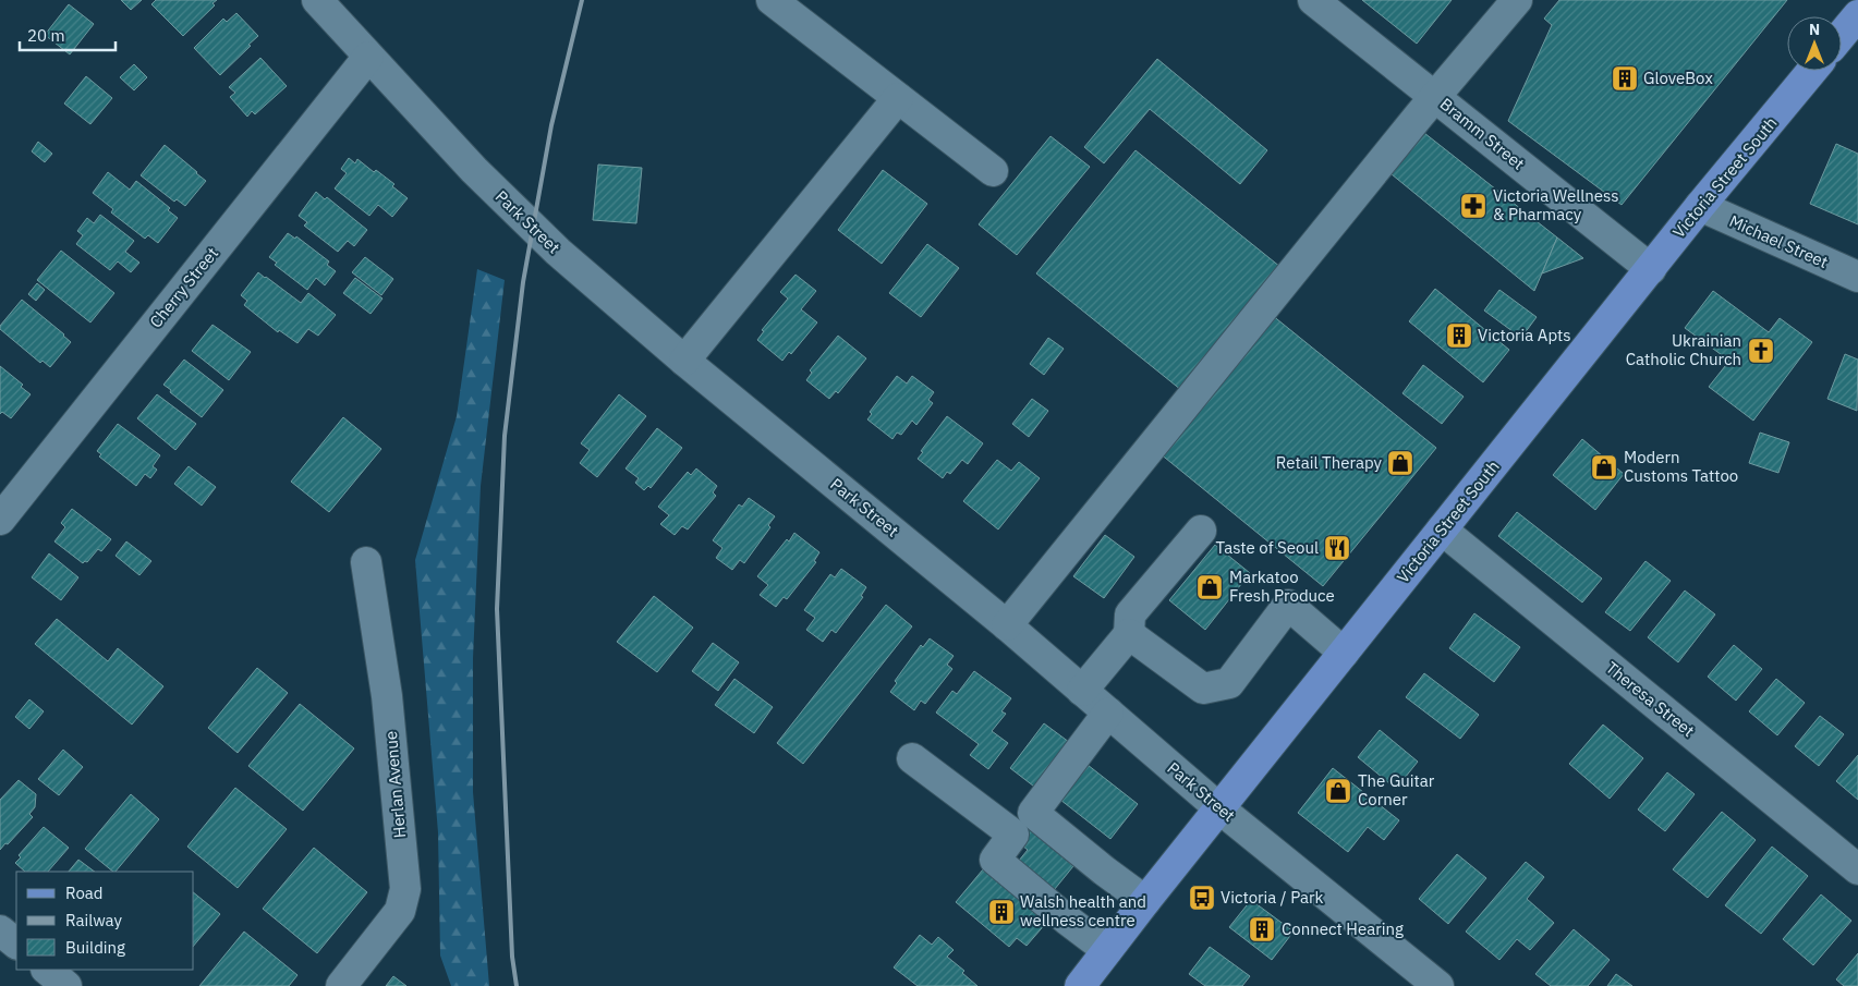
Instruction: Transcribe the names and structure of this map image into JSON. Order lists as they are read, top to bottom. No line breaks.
{"streets":{"main road":["Victoria Street South"],"street":["Bramm Street","Park Street","Michael Street","Cherry Street","Theresa Street","Herlan Avenue"]},"crossings":[["Bramm Street","Victoria Street South"],["Victoria Street South","Park Street"],["Victoria Street South","Michael Street"],["Victoria Street South","Theresa Street"],["Park Street","Cherry Street"]],"places":{"building":["GloveBox","Victoria Apts","Walsh health and wellness centre","Connect Hearing"],"pharmacy":["Victoria Wellness & Pharmacy"],"church":["Ukrainian Catholic Church"],"shop":["Retail Therapy","Modern Customs Tattoo","Markatoo Fresh Produce","The Guitar Corner"],"restaurant":["Taste of Seoul"],"bus stop":["Victoria / Park"]},"legend":["Road","Railway","Building"],"scale_bar":"20 m","north":"top"}
